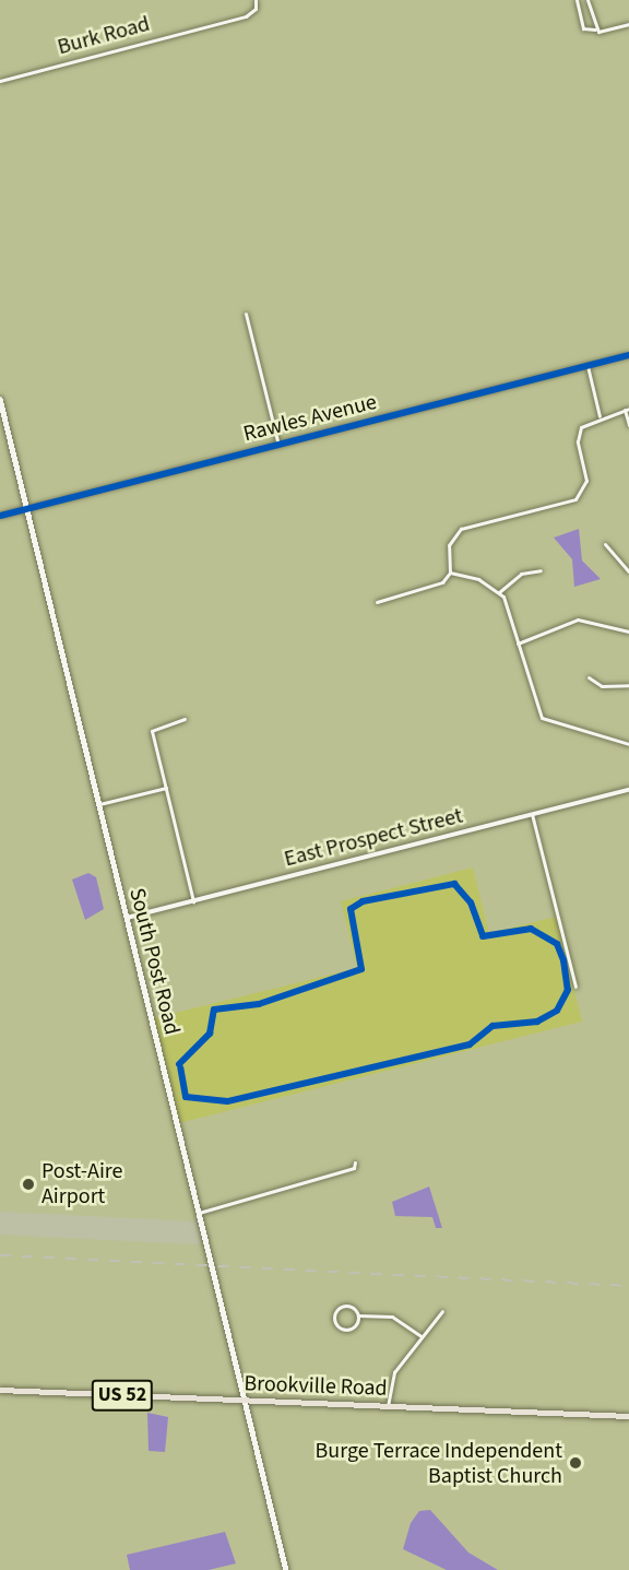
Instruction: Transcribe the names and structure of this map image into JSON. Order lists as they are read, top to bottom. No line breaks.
{"streets":{"main road":["South Post Road","Brookville Road","US 52"],"street":["Burk Road","Rawles Avenue","East Prospect Street"]},"crossings":[["Rawles Avenue","South Post Road"],["East Prospect Street","South Post Road"],["South Post Road","Brookville Road"]],"places":["Post-Aire Airport","Burge Terrace Independent Baptist Church"]}
